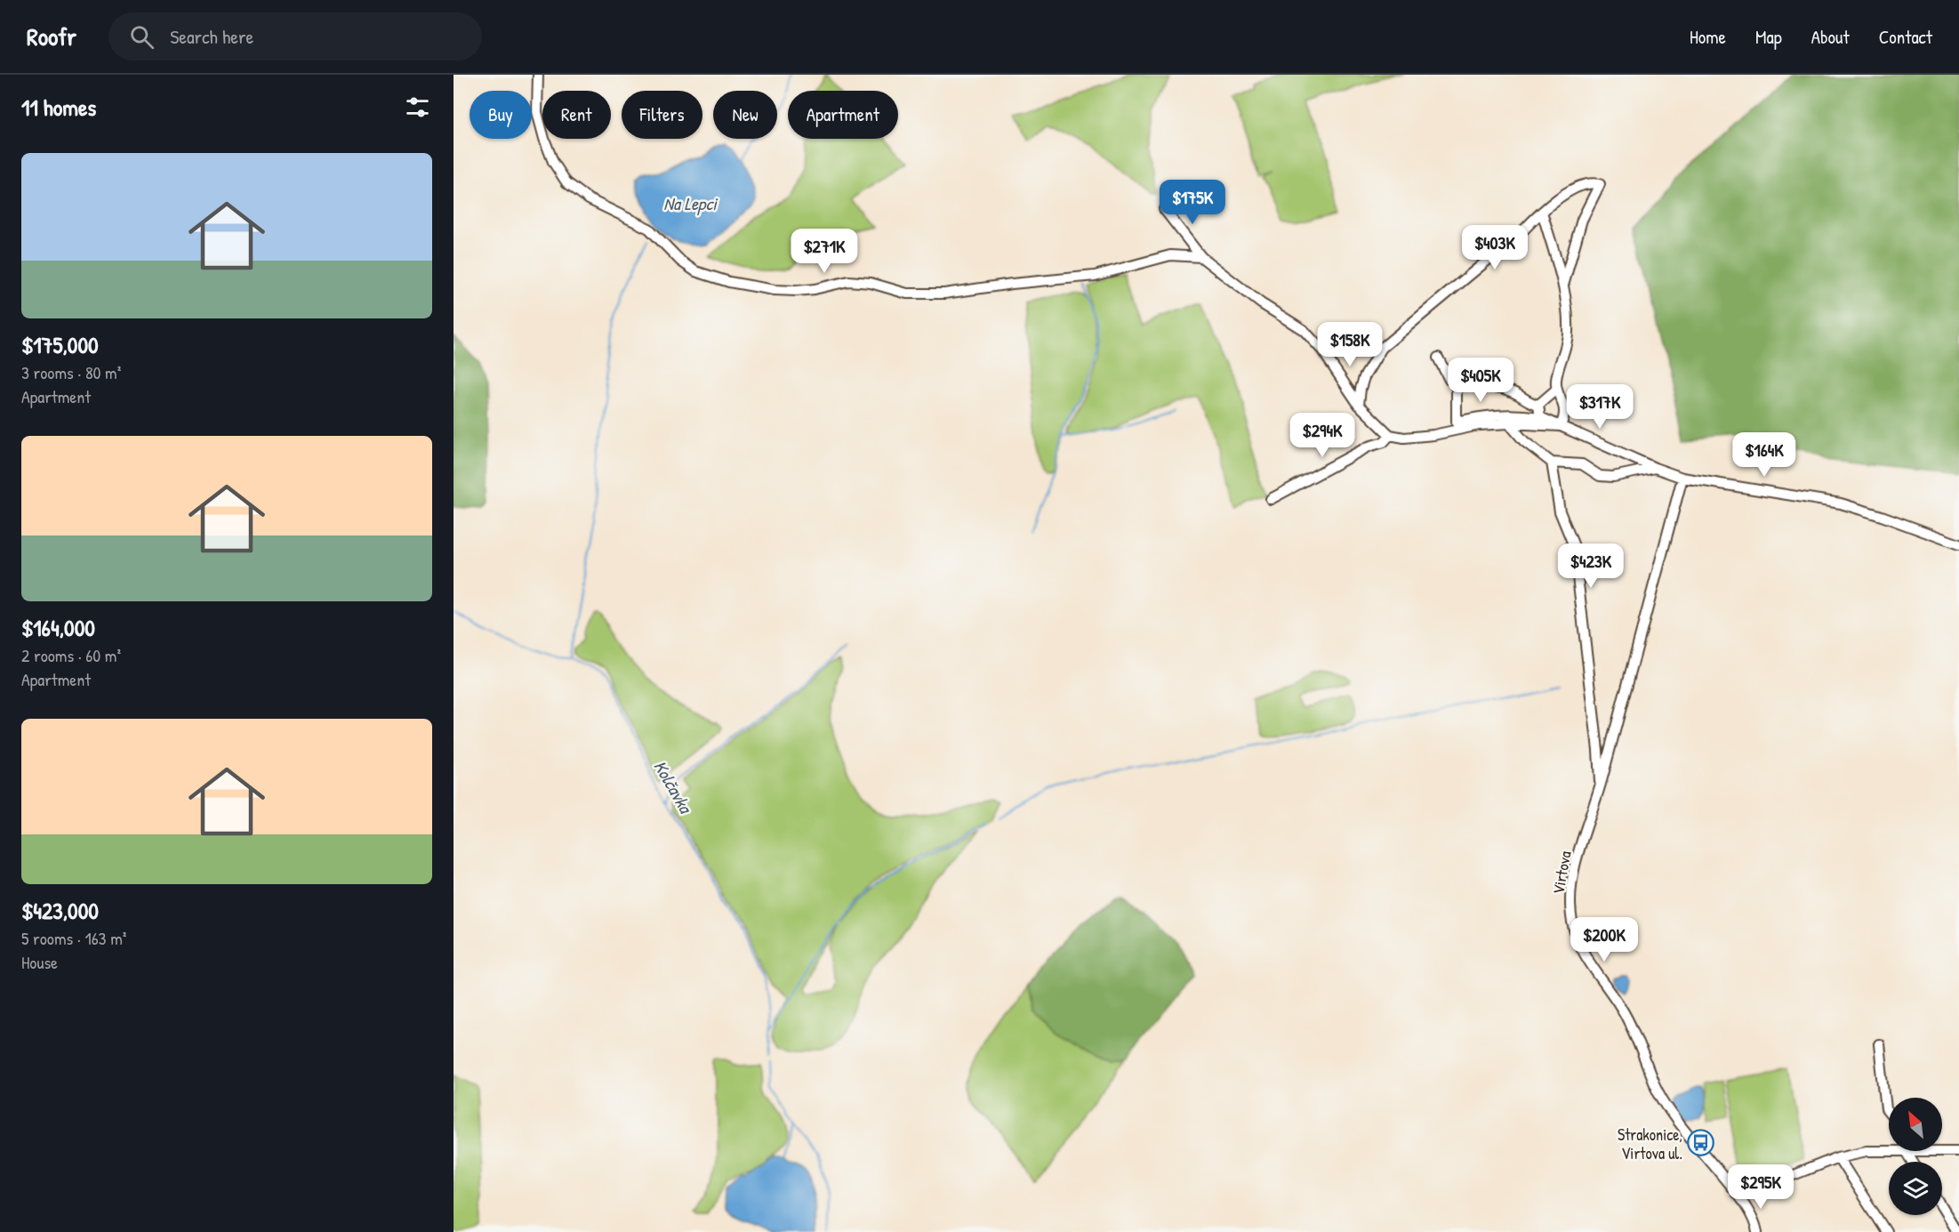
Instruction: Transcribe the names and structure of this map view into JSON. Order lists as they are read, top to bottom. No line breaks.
{"streets":{"street":["Virtova"]},"water":["Na Lepci","Kolčavka"],"places":{"bus stop":["Strakonice, Virtova ul."]},"north":"top left","page":{"header":"Roofr","search":"Search here","nav":["Home","Map","About","Contact"],"heading":"11 homes","chip":["Buy","Rent","Filters","New","Apartment"],"list":[{"name":"$175,000","note":"3 rooms · 80 m² · Apartment"},{"name":"$164,000","note":"2 rooms · 60 m² · Apartment"},{"name":"$423,000","note":"5 rooms · 163 m² · House"}],"price":["$175K","$403K","$271K","$158K","$405K","$317K","$294K","$164K","$423K","$200K","$295K"]}}
